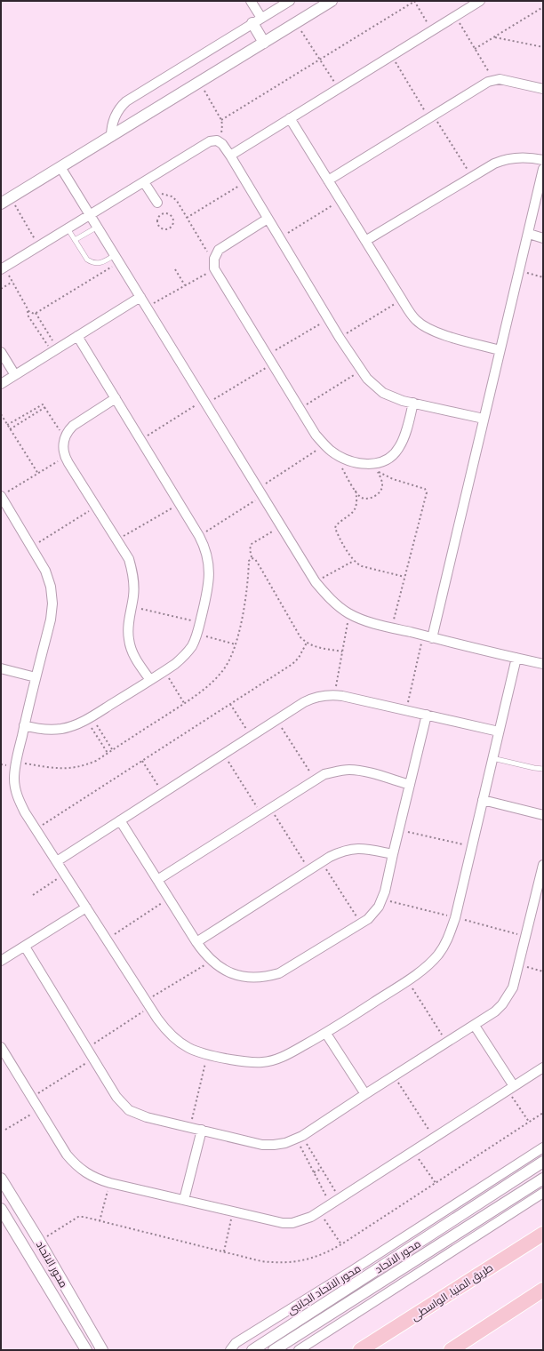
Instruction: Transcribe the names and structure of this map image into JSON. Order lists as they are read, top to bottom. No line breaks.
{"streets":{"main road":["طريق المنيا, الواسطى"],"street":["محور الاتحاد","محور الاتحاد الجانبى"]}}
